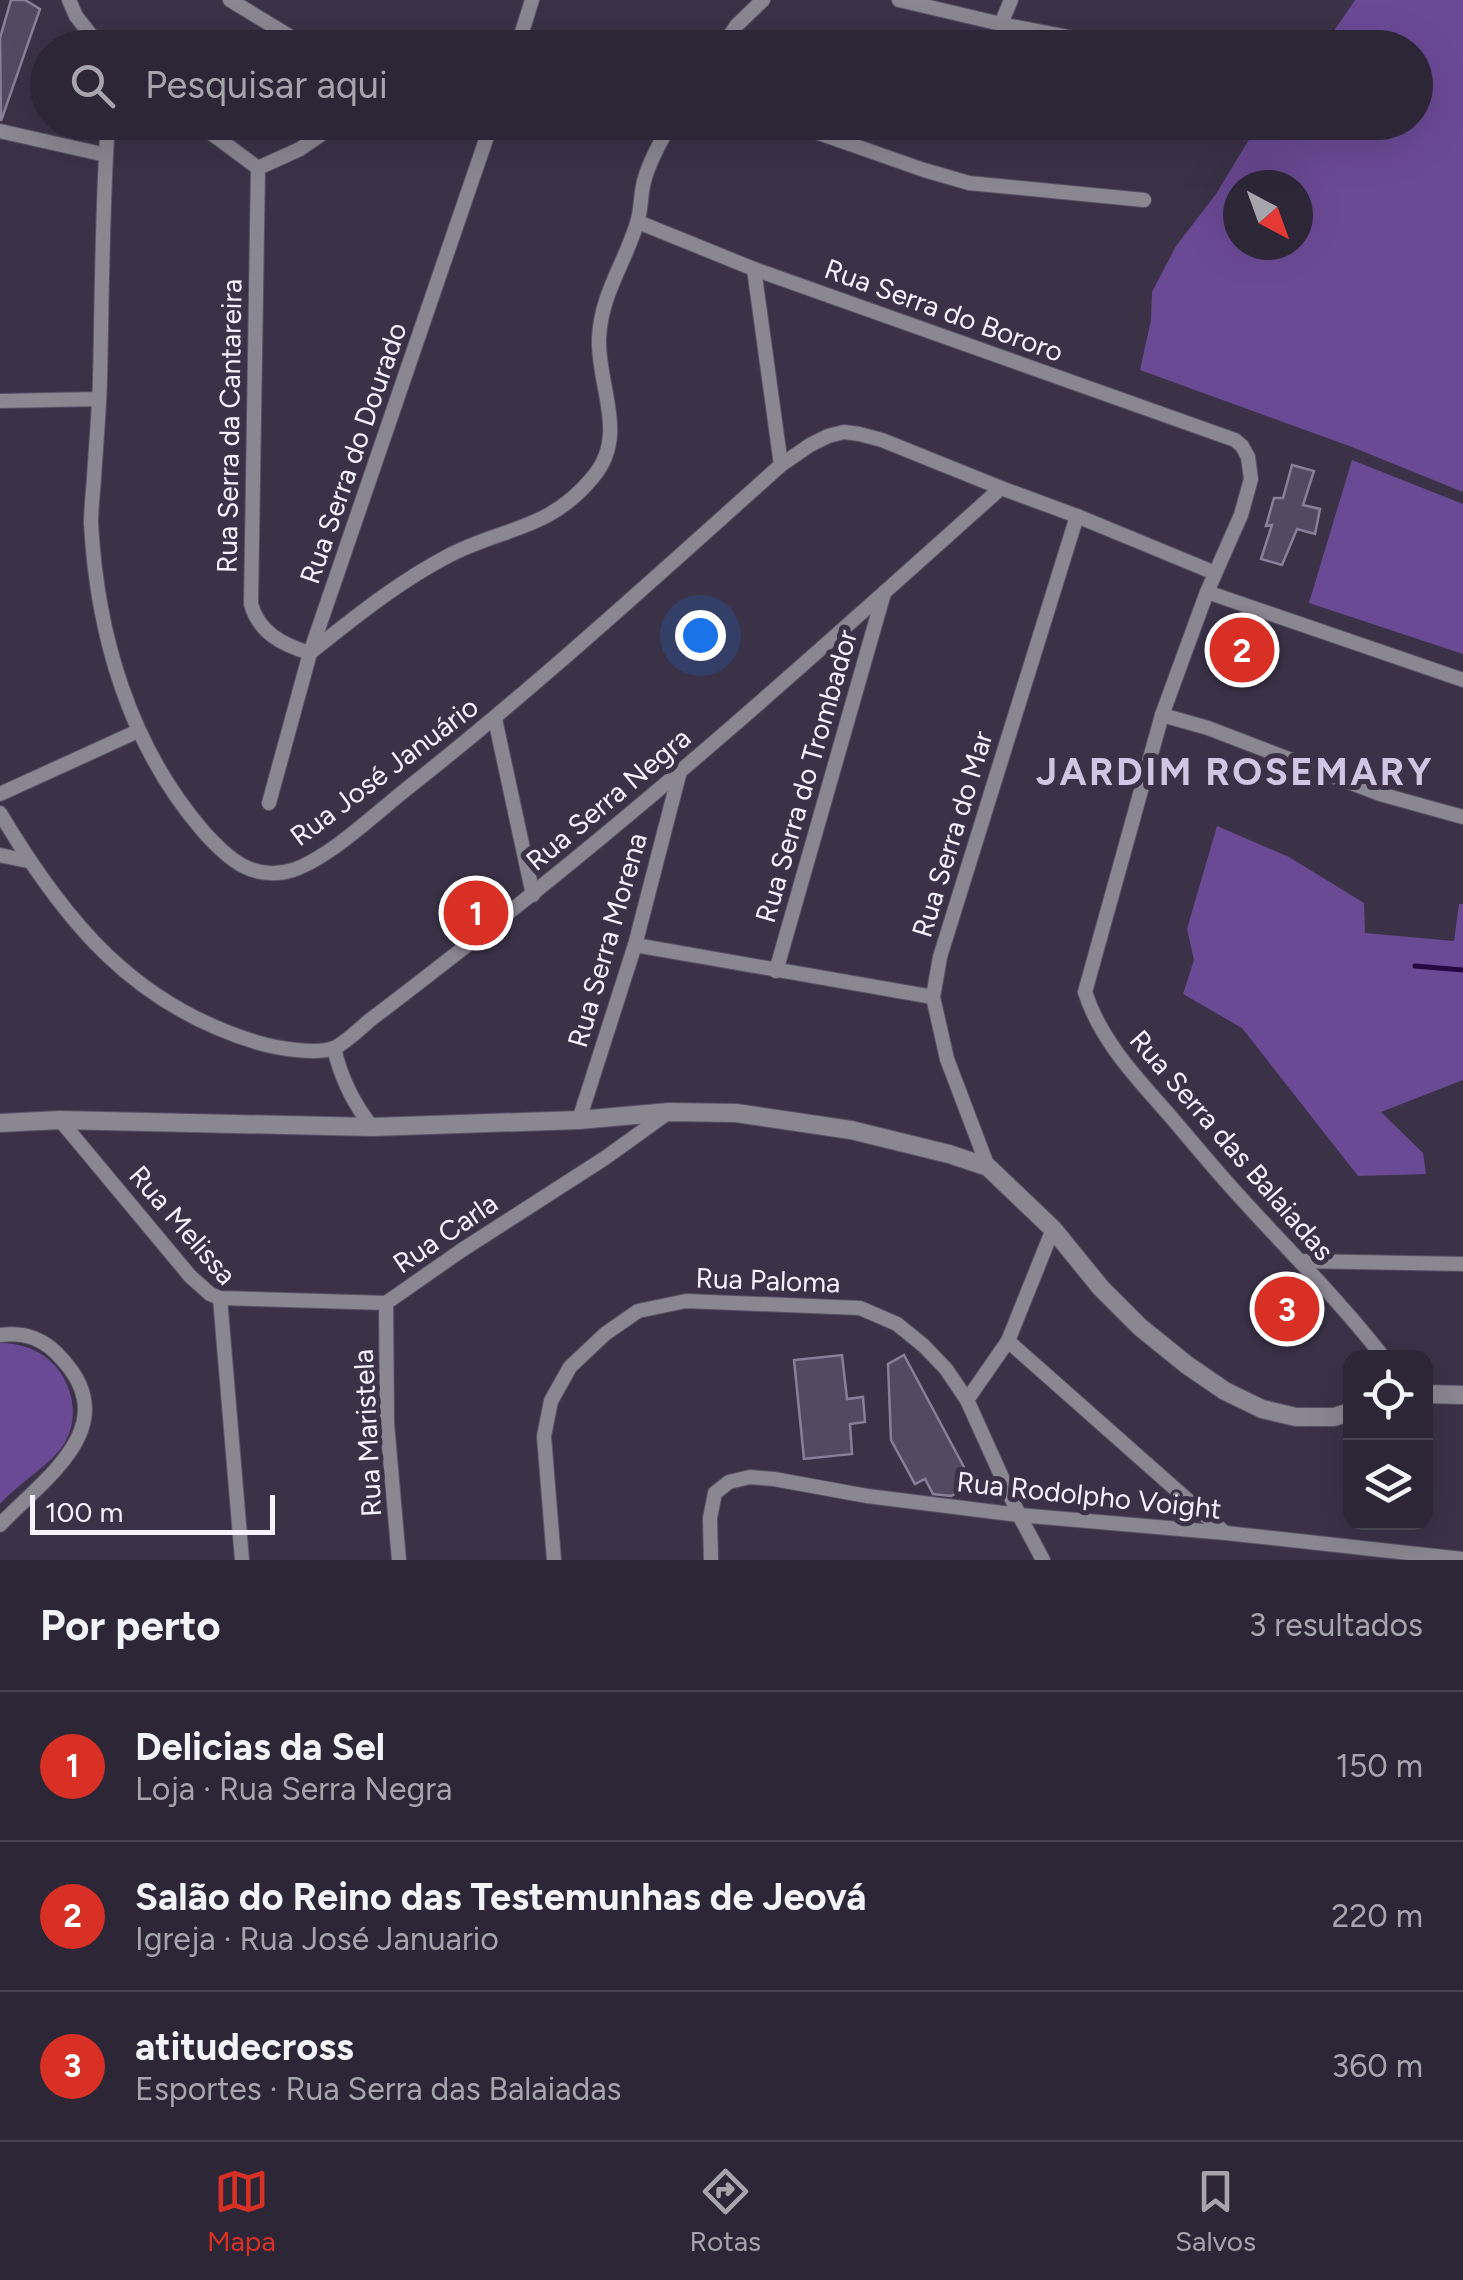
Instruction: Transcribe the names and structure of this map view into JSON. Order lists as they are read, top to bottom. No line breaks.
{"streets":{"street":["Rua Serra do Bororo","Rua Serra da Cantareira","Rua Serra do Dourado","Rua José Januário","Rua Serra do Trombador","Rua Serra Negra","Rua Serra do Mar","Rua Serra Morena","Rua Serra das Balaiadas","Rua Melissa","Rua Carla","Rua Paloma","Rua Maristela","Rua Rodolpho Voight"]},"crossings":[["Rua Serra do Bororo","Rua Serra das Balaiadas"],["Rua Serra da Cantareira","Rua Serra do Dourado"],["Rua José Januário","Rua Serra Negra"],["Rua José Januário","Rua Serra do Mar"],["Rua José Januário","Rua Serra das Balaiadas"],["Rua Serra do Trombador","Rua Serra Negra"],["Rua Serra Negra","Rua Serra Morena"],["Rua Melissa","Rua Carla"],["Rua Carla","Rua Maristela"],["Rua Paloma","Rua Rodolpho Voight"]],"districts":["JARDIM ROSEMARY"],"scale_bar":"100 m","north":"bottom right","page":{"search":"Pesquisar aqui","pins":["2","1","3"],"scale":"100 m","heading":["Por perto","3 resultados"],"list":[{"mark":"1","name":"Delicias da Sel","note":"Loja · Rua Serra Negra","value":"150 m"},{"mark":"2","name":"Salão do Reino das Testemunhas de Jeová","note":"Igreja · Rua José Januario","value":"220 m"},{"mark":"3","name":"atitudecross","note":"Esportes · Rua Serra das Balaiadas","value":"360 m"}],"nav":["Mapa","Rotas","Salvos"]}}
